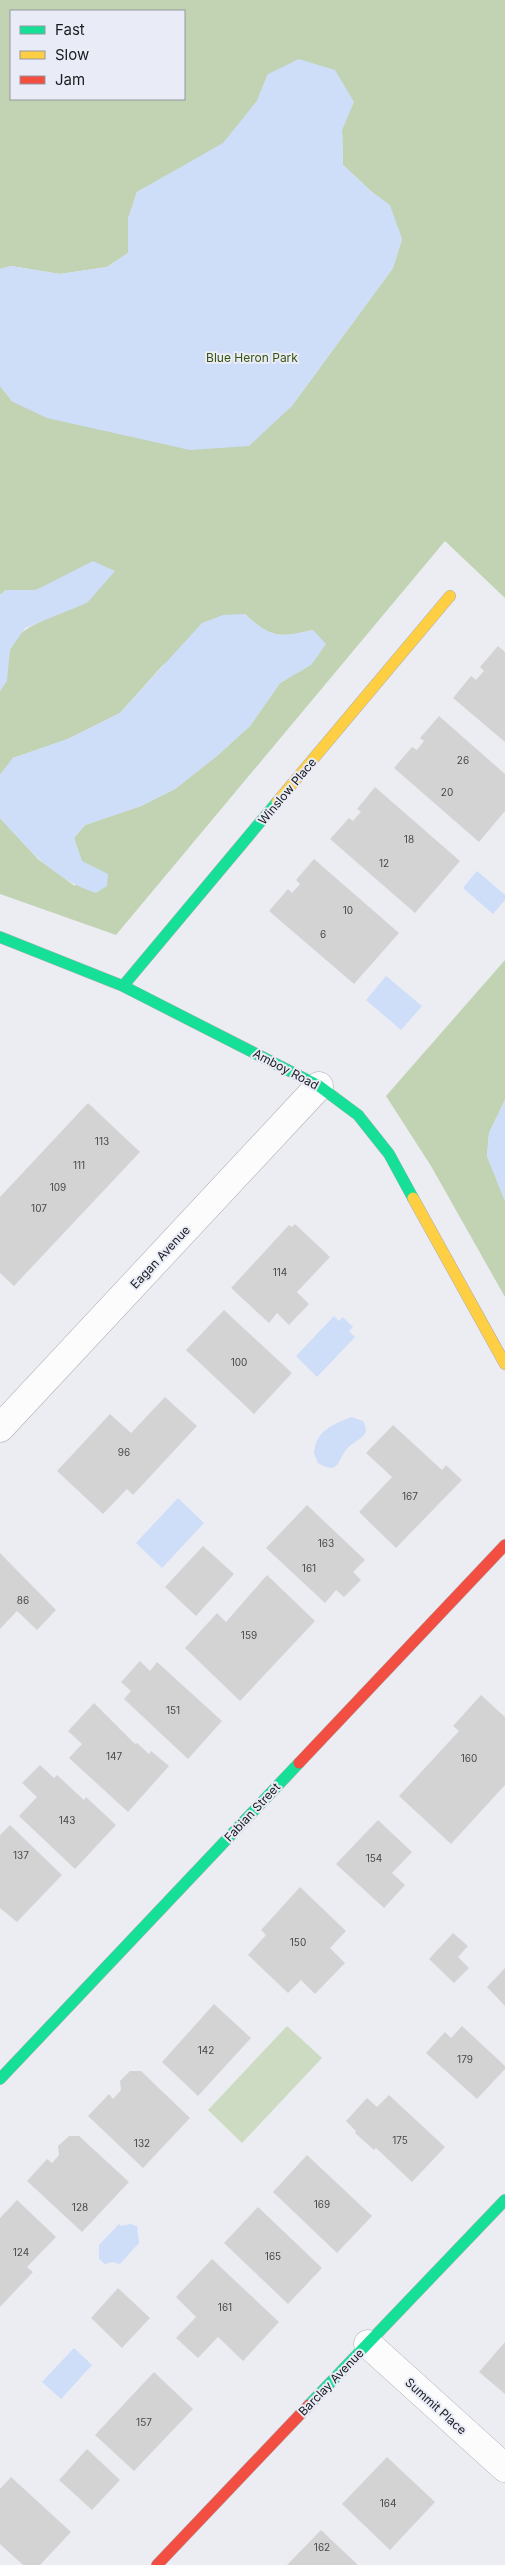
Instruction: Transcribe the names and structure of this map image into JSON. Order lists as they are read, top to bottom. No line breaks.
{"streets":{"street":["Winslow Place","Amboy Road","Eagan Avenue","Fabian Street","Barclay Avenue","Summit Place"]},"crossings":[["Winslow Place","Amboy Road"],["Amboy Road","Eagan Avenue"],["Barclay Avenue","Summit Place"]],"parks":["Blue Heron Park"],"house_numbers":["26","20","18","12","10","6","113","111","109","107","114","100","96","167","163","161","86","159","151","147","160","143","137","154","150","142","179","175","132","169","128","124","165","161","157","164","162"],"legend":["Fast","Slow","Jam"]}
